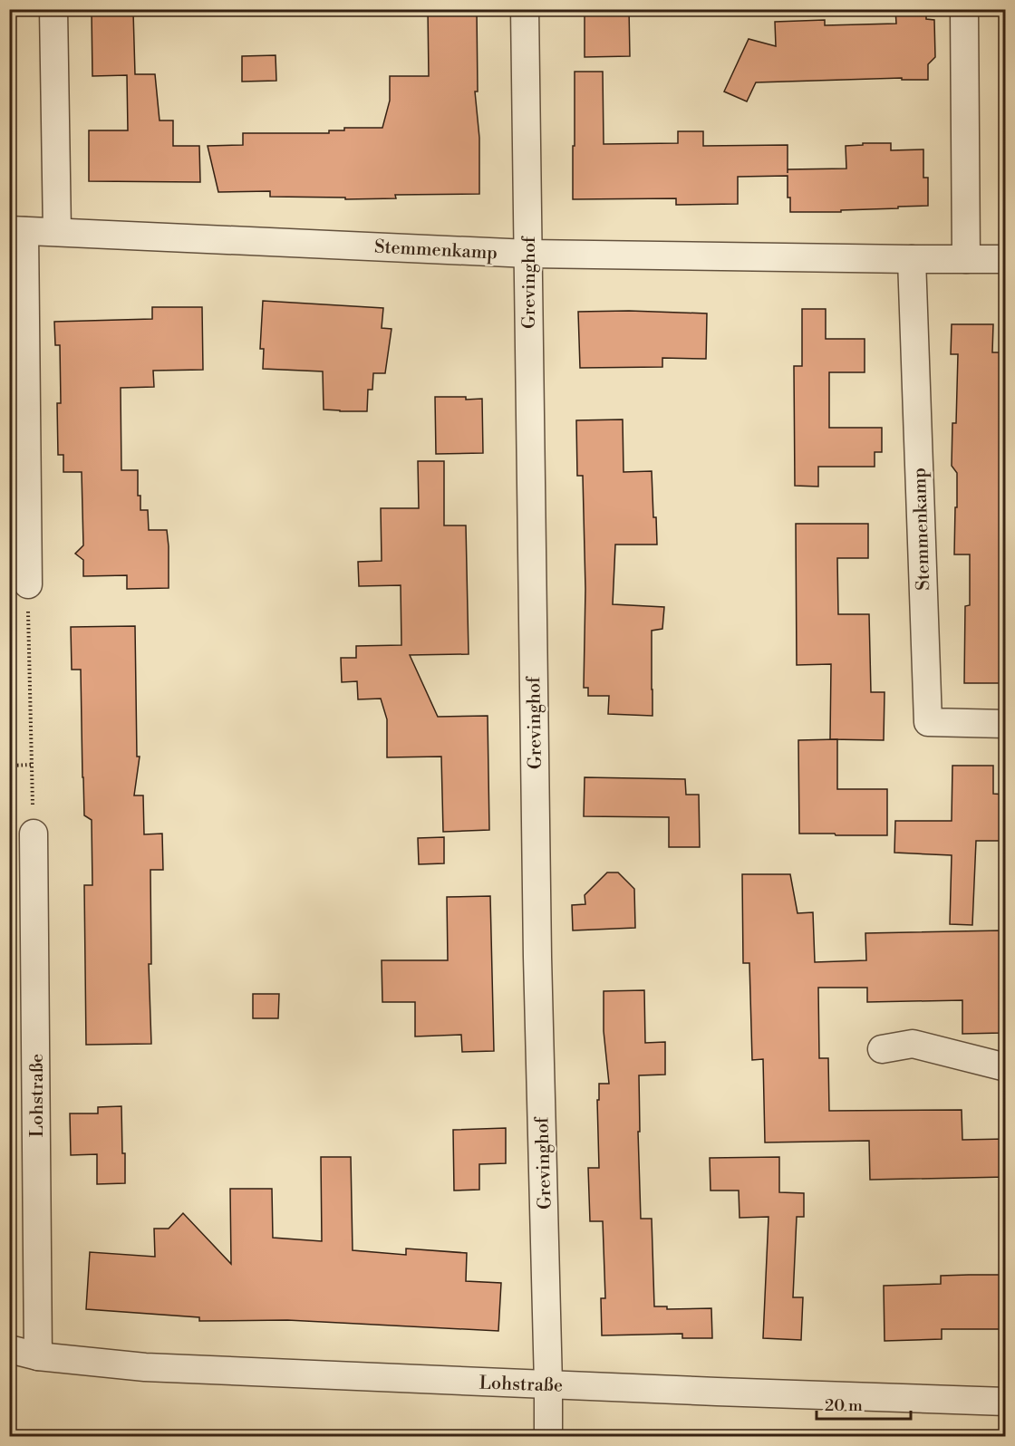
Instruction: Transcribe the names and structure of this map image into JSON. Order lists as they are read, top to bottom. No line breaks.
{"streets":{"street":["Stemmenkamp","Grevinghof","Lohstraße"]},"crossings":[["Stemmenkamp","Grevinghof"],["Grevinghof","Lohstraße"]],"scale_bar":"20 m"}
